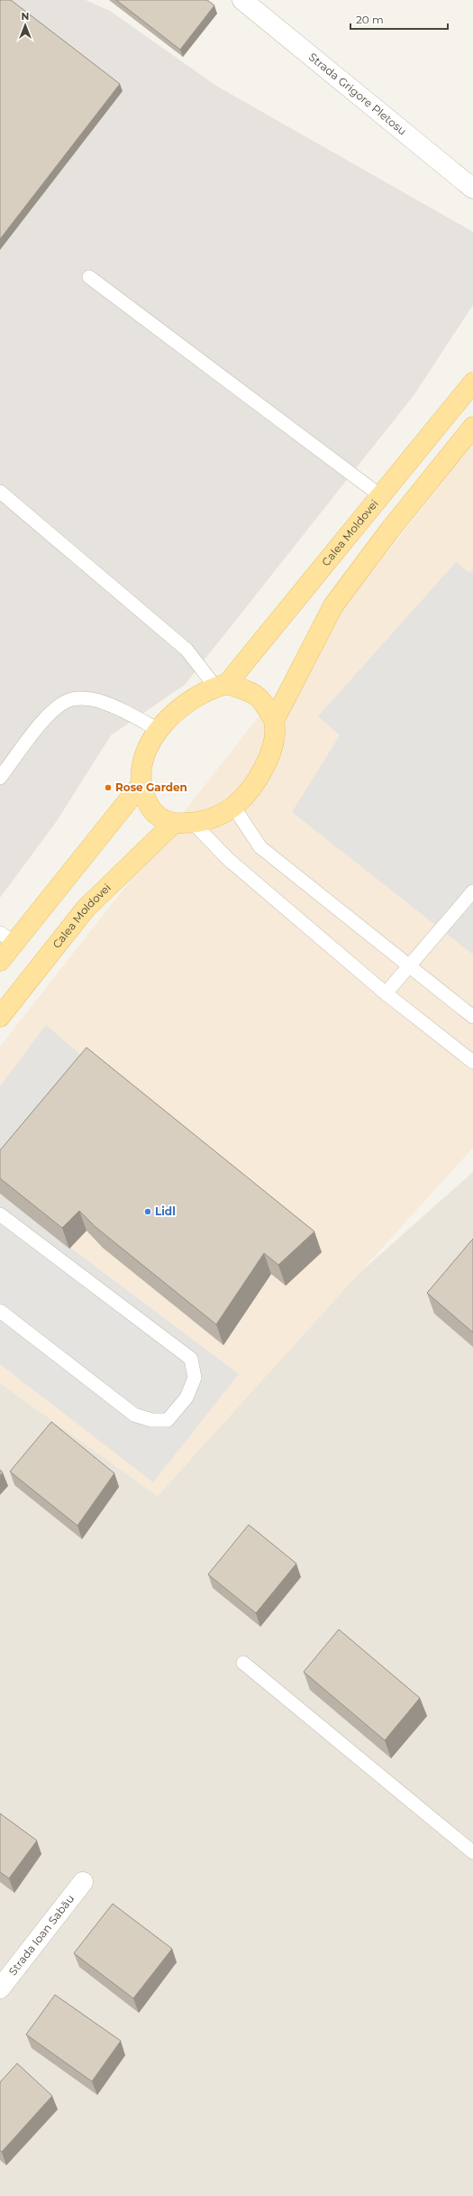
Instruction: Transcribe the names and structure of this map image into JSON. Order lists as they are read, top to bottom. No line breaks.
{"streets":{"main road":["Calea Moldovei"],"street":["Strada Grigore Pletosu","Strada Ioan Sabău"]},"places":["Rose Garden","Lidl"],"scale_bar":"20 m","north":"top"}
